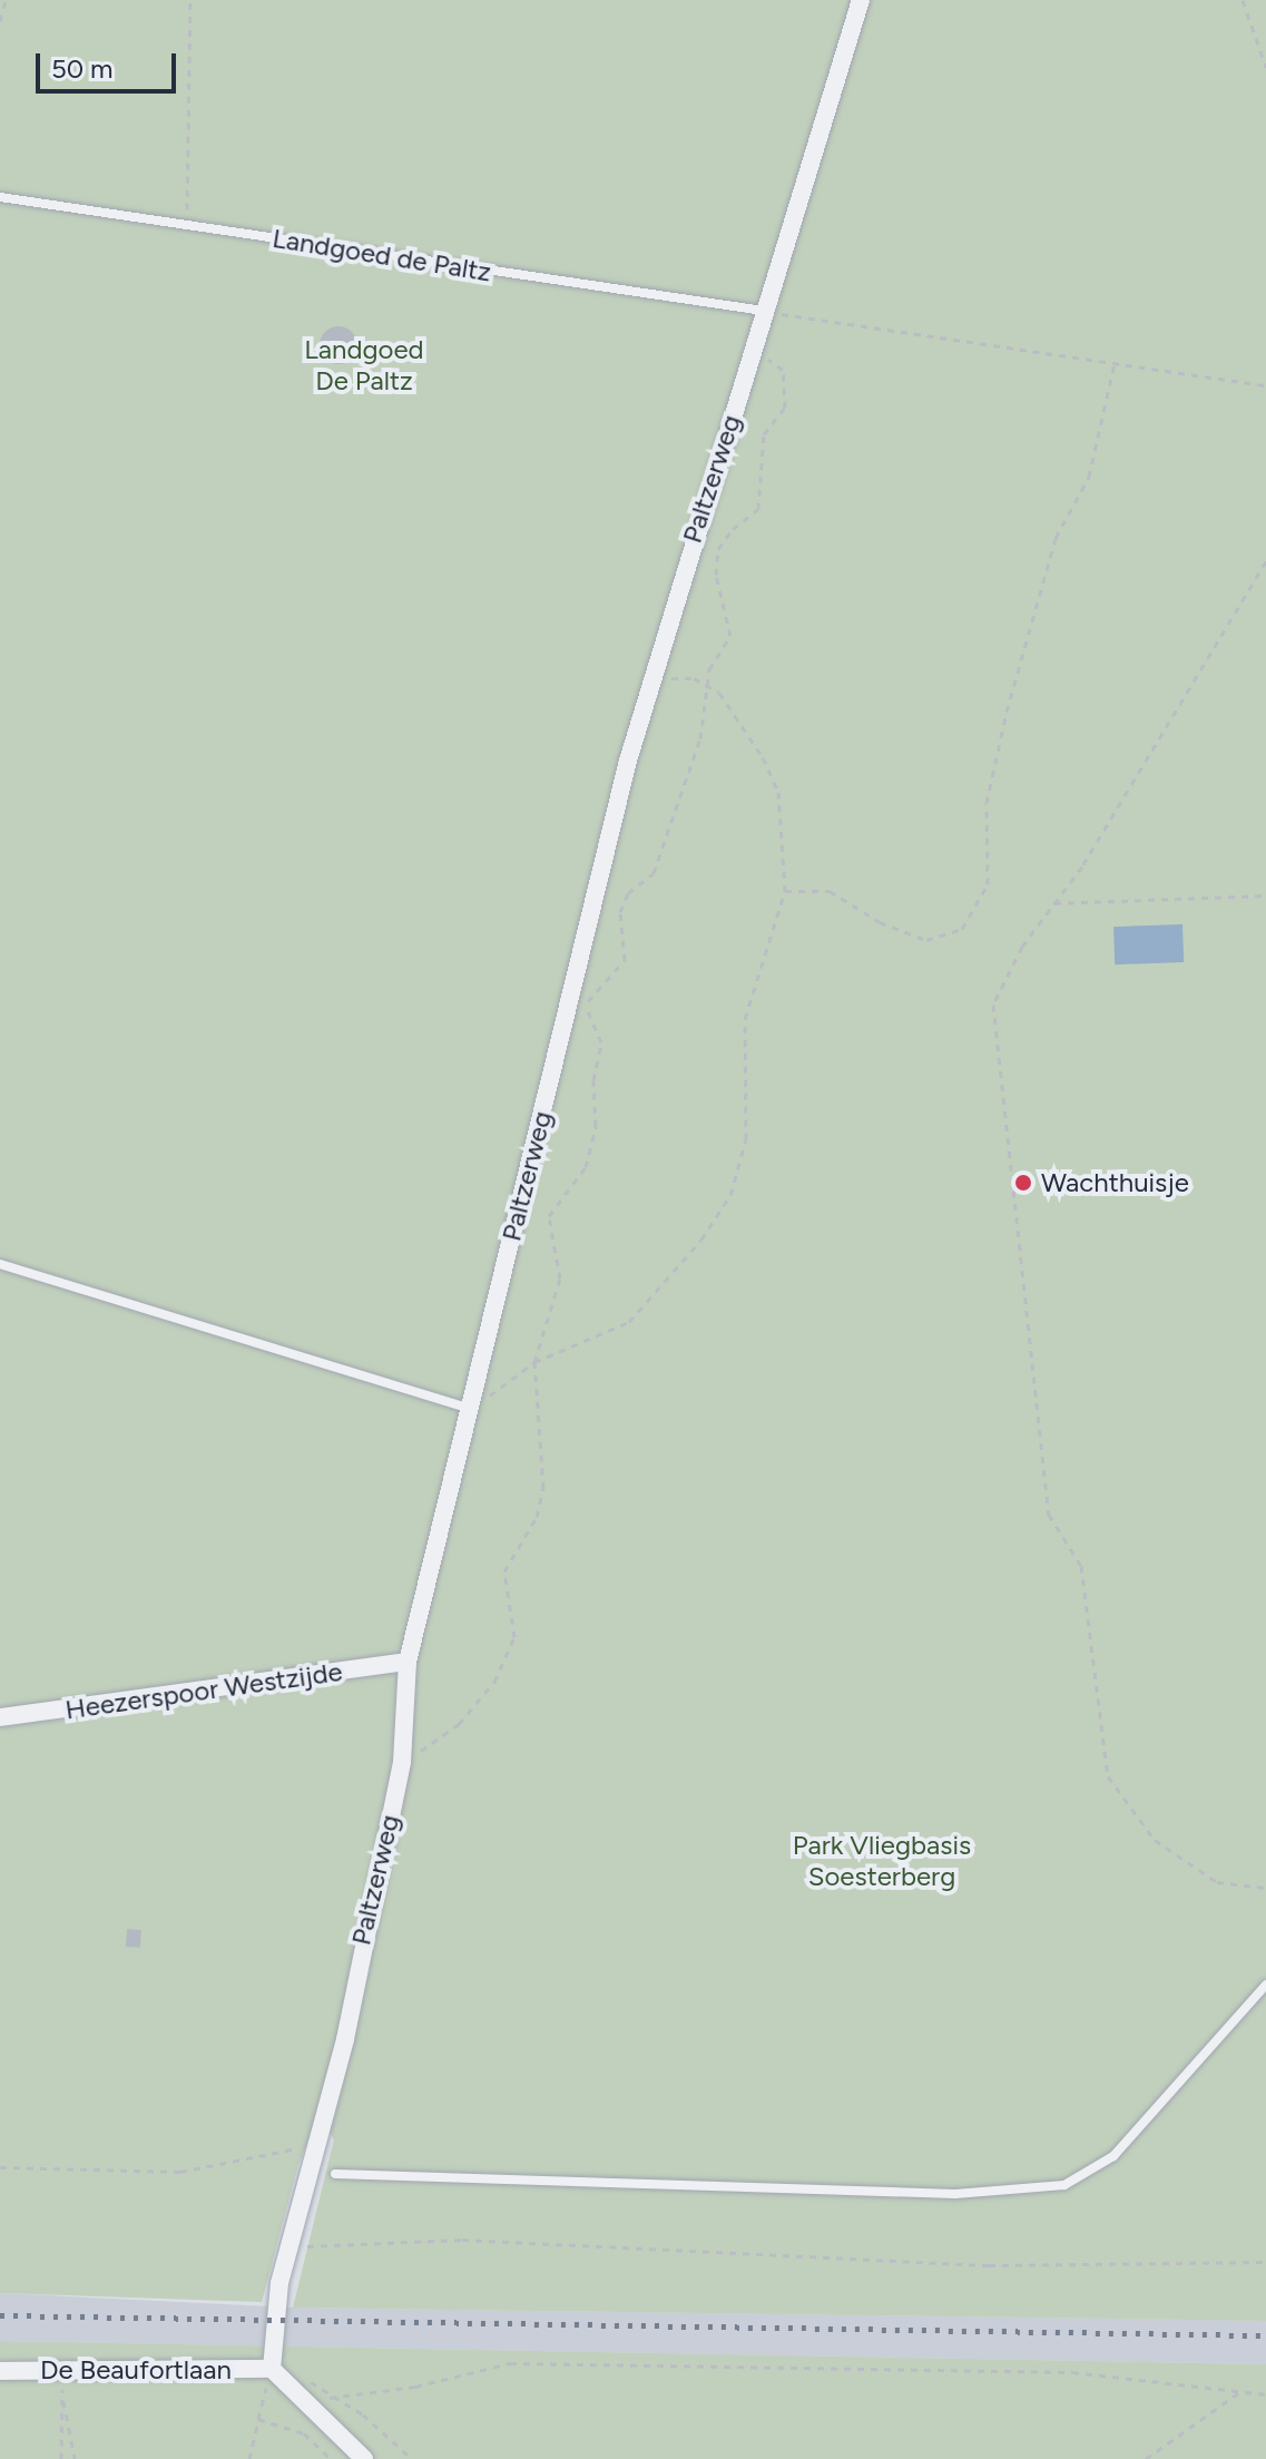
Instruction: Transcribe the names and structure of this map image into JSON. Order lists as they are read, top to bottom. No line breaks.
{"streets":{"street":["Paltzerweg","Heezerspoor Westzijde","De Beaufortlaan"],"lane":["Landgoed de Paltz"]},"crossings":[["Landgoed de Paltz","Paltzerweg"],["Paltzerweg","Heezerspoor Westzijde"],["Paltzerweg","De Beaufortlaan"]],"parks":["Landgoed De Paltz","Park Vliegbasis Soesterberg"],"places":["Wachthuisje"],"scale_bar":"50 m"}
